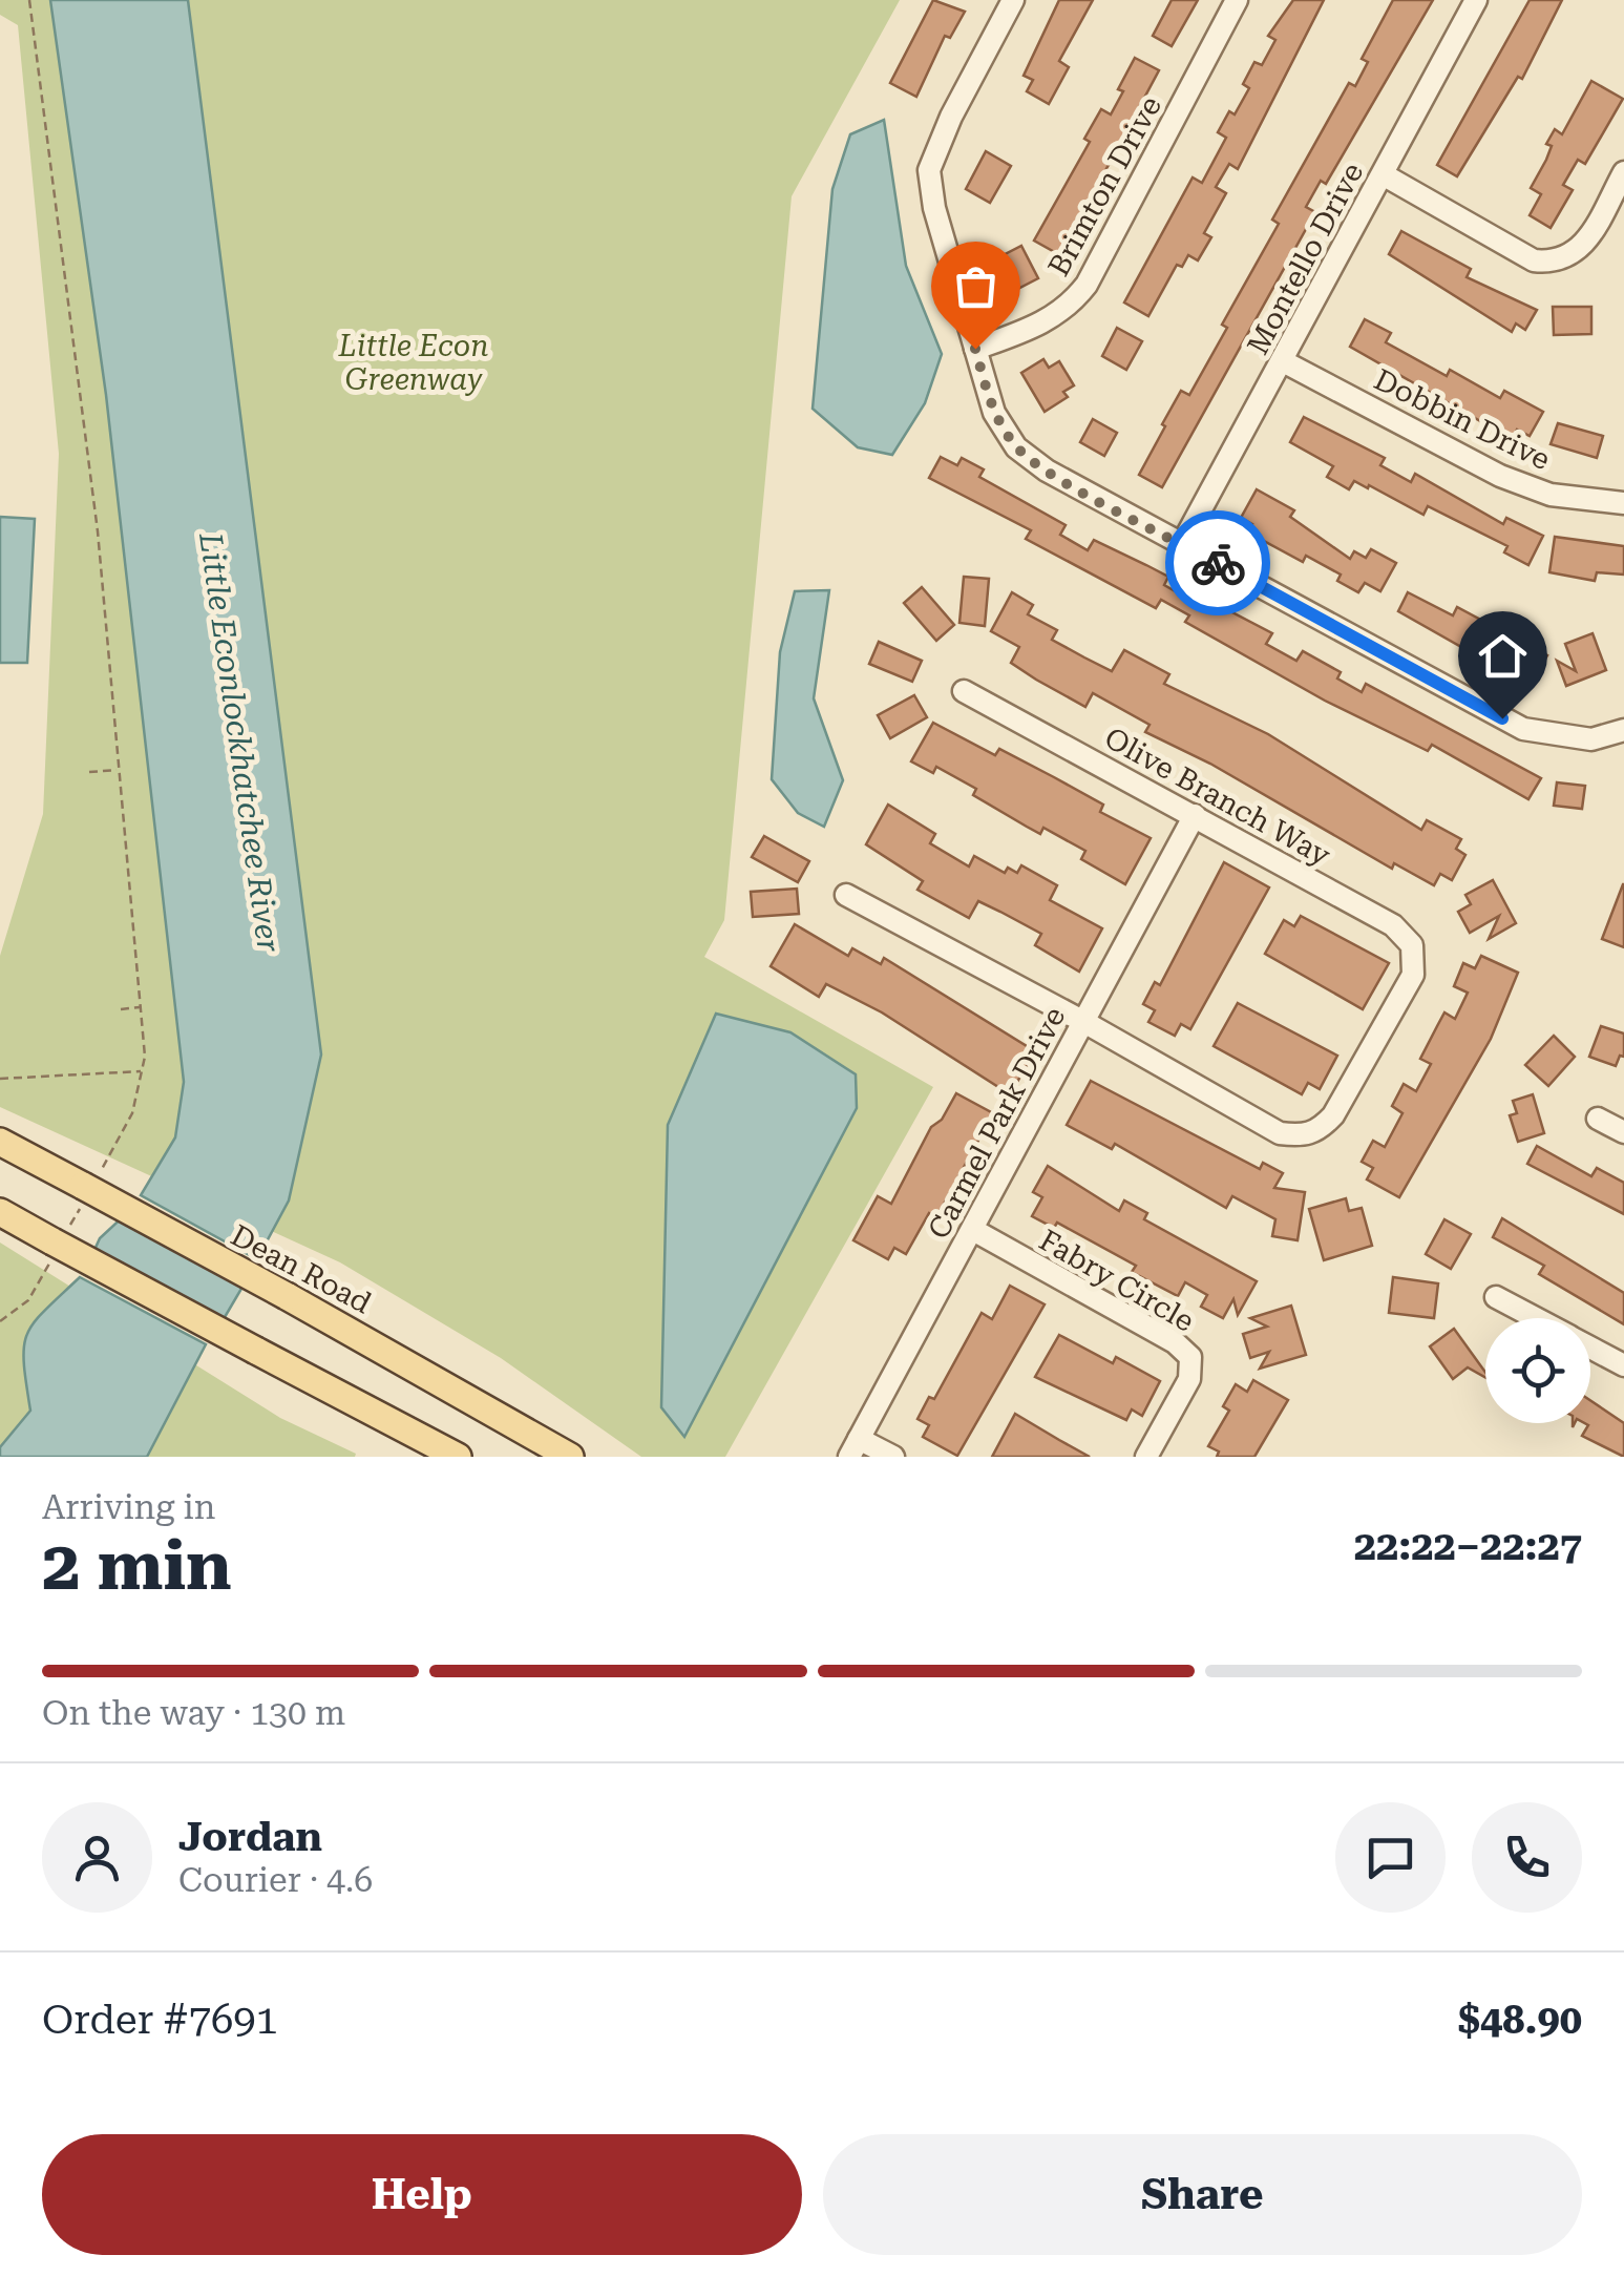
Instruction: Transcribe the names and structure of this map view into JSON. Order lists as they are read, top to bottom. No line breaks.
{"streets":{"main road":["Dean Road"],"street":["Brimton Drive","Montello Drive","Dobbin Drive","Olive Branch Way","Carmel Park Drive","Fabry Circle"]},"crossings":[["Montello Drive","Dobbin Drive"],["Olive Branch Way","Carmel Park Drive"],["Carmel Park Drive","Fabry Circle"]],"water":["Little Econlockhatchee River"],"parks":["Little Econ Greenway"],"page":{"heading":["2 min","Arriving in","22:22–22:27"],"panel":["Jordan","Courier · 4.6","Order #7691","$48.90"],"bar":"On the way · 130 m","buttons":["Help","Share"]}}
